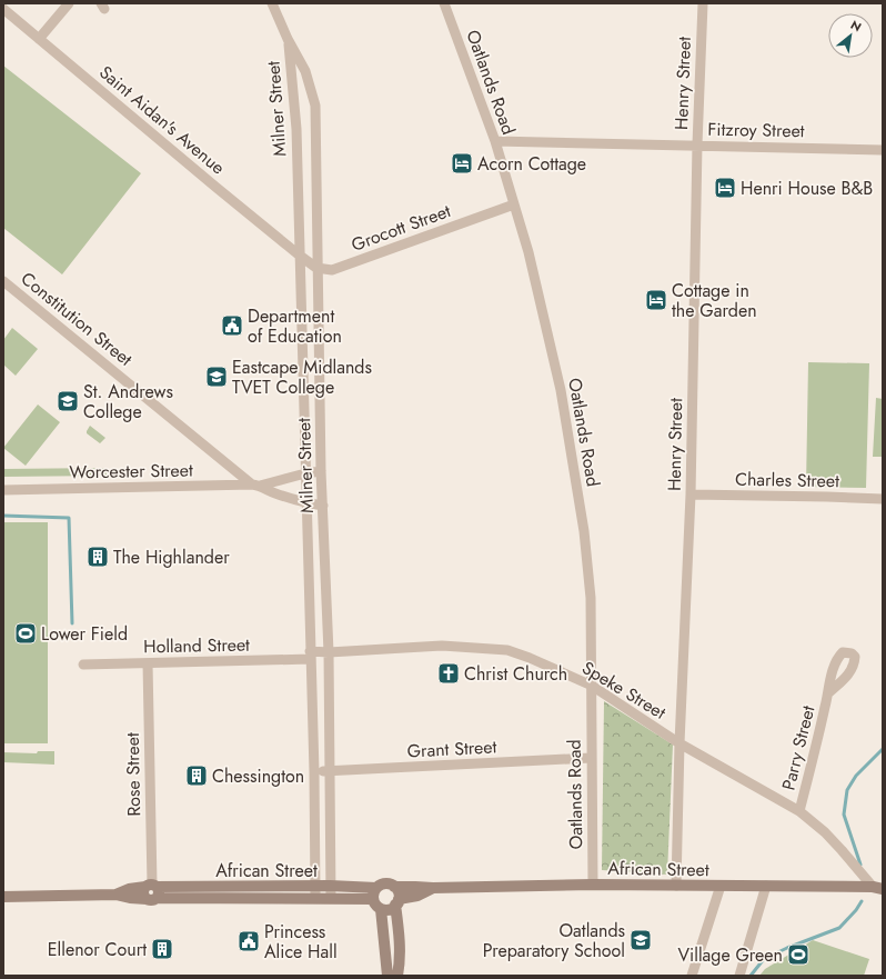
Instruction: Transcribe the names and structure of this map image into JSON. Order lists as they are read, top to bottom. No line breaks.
{"streets":{"street":["Oatlands Road","Henry Street","Milner Street","Saint Aidan's Avenue","Fitzroy Street","Grocott Street","Constitution Street","Worcester Street","Charles Street","Holland Street","Speke Street","Parry Street","Grant Street","Rose Street","African Street"]},"crossings":[["Oatlands Road","Fitzroy Street"],["Oatlands Road","Grocott Street"],["Oatlands Road","Speke Street"],["Oatlands Road","Grant Street"],["Oatlands Road","African Street"],["Henry Street","Fitzroy Street"],["Henry Street","Charles Street"],["Henry Street","Speke Street"],["Henry Street","African Street"],["Milner Street","Saint Aidan's Avenue"],["Milner Street","Grocott Street"],["Milner Street","Worcester Street"],["Milner Street","Holland Street"],["Milner Street","Speke Street"],["Milner Street","Grant Street"],["Milner Street","African Street"],["Constitution Street","Worcester Street"],["Holland Street","Speke Street"],["Holland Street","Rose Street"],["Speke Street","Parry Street"],["Speke Street","African Street"],["Rose Street","African Street"]],"places":{"hotel":["Acorn Cottage","Henri House B&B","Cottage in the Garden"],"public building":["Department of Education","Princess Alice Hall"],"school or university":["Eastcape Midlands TVET College","St. Andrews College","Oatlands Preparatory School"],"building":["The Highlander","Chessington","Ellenor Court"],"sports":["Lower Field","Village Green"],"church":["Christ Church"]},"north":"top right"}
